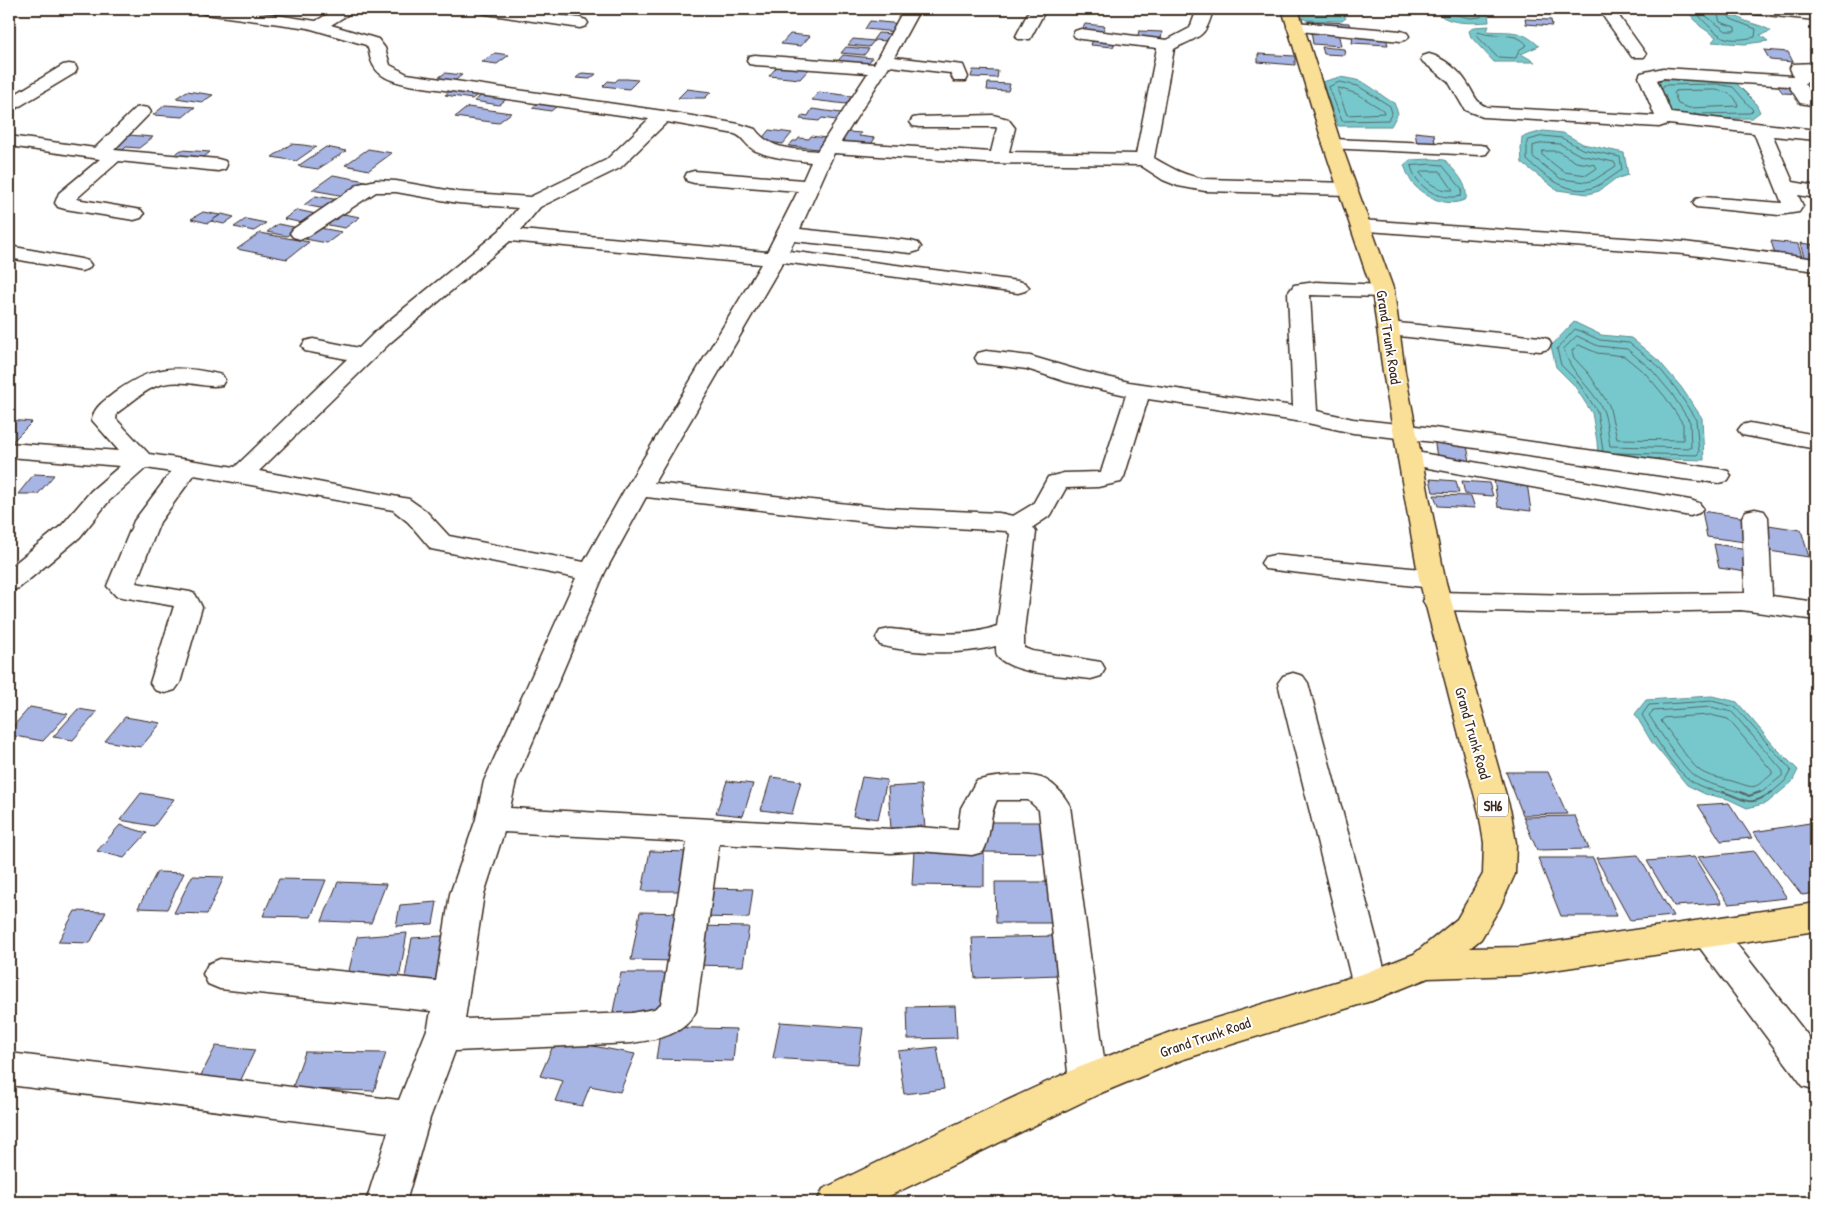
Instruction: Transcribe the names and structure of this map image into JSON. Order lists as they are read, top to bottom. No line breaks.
{"streets":{"main road":["Grand Trunk Road","SH6"]}}
